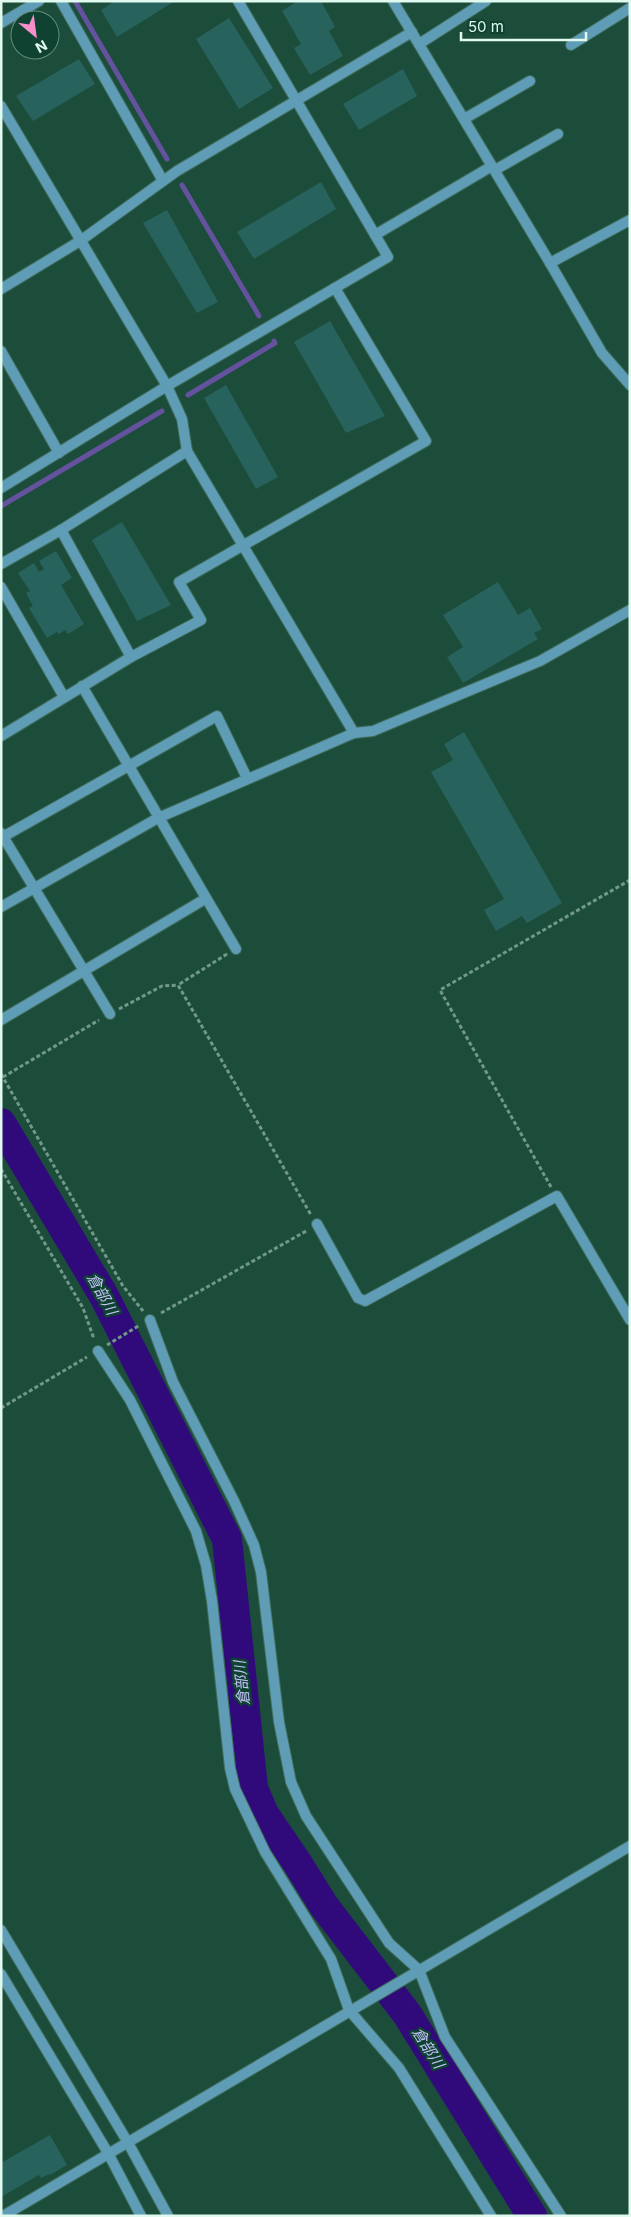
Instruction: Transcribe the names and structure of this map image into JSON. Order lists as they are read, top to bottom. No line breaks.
{"water":["倉部川"],"scale_bar":"50 m","north":"bottom right"}
